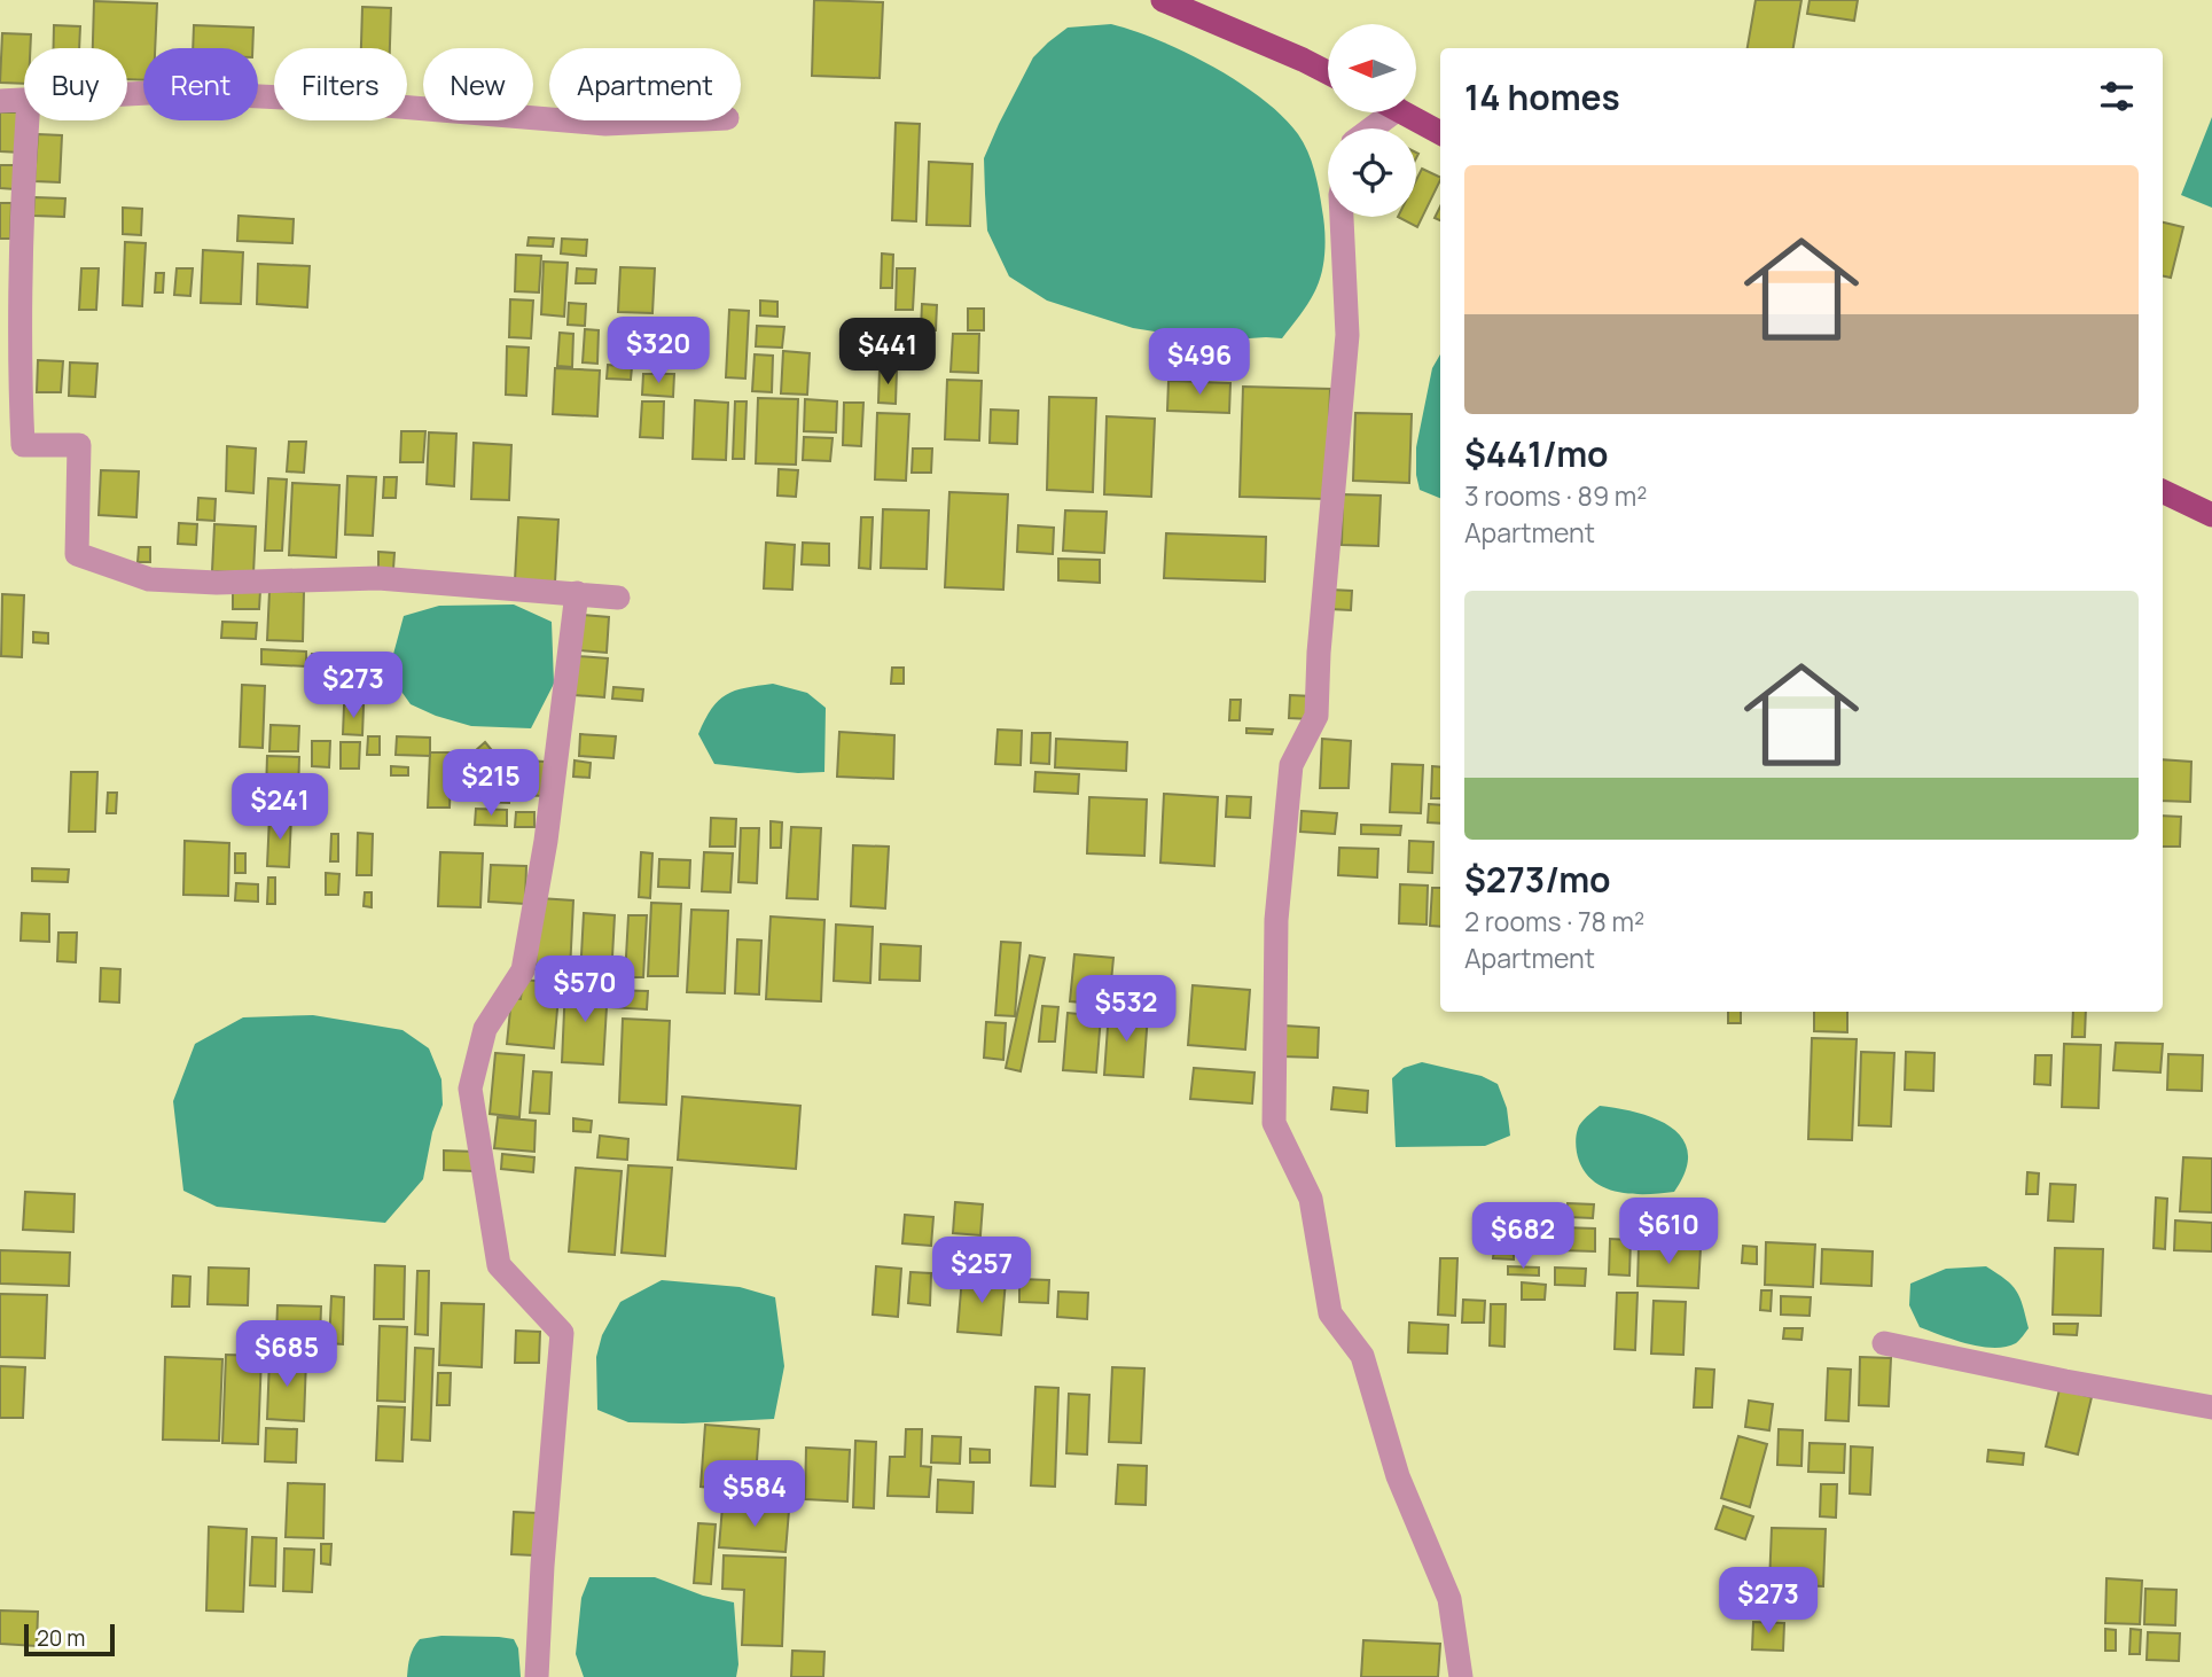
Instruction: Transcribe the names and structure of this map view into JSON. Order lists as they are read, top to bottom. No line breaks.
{"scale_bar":"20 m","north":"left","page":{"chip":["Buy","Rent","Filters","New","Apartment"],"heading":"14 homes","list":[{"name":"$441/mo","note":"3 rooms · 89 m² · Apartment"},{"name":"$273/mo","note":"2 rooms · 78 m² · Apartment"}],"price":["$320","$441","$496","$273","$215","$241","$570","$532","$610","$682","$257","$685","$584","$273"],"scale":"20 m"}}
